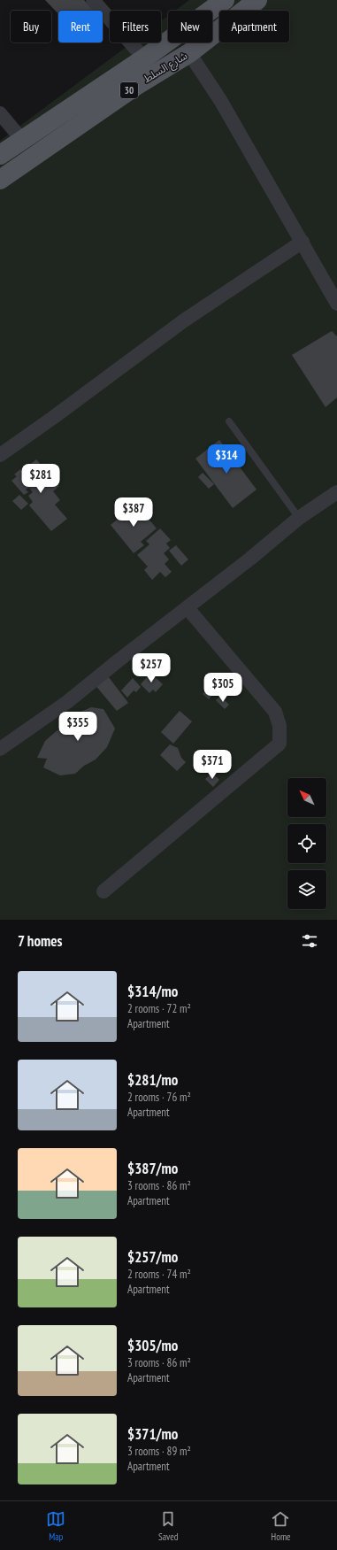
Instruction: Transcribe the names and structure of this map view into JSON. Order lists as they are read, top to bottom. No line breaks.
{"streets":{"main road":["شارع السلط","30"]},"north":"top left","page":{"chip":["Buy","Rent","Filters","New","Apartment"],"price":["$314","$281","$387","$257","$305","$355","$371"],"heading":"7 homes","list":[{"name":"$314/mo","note":"2 rooms · 72 m² · Apartment"},{"name":"$281/mo","note":"2 rooms · 76 m² · Apartment"},{"name":"$387/mo","note":"3 rooms · 86 m² · Apartment"},{"name":"$257/mo","note":"2 rooms · 74 m² · Apartment"},{"name":"$305/mo","note":"3 rooms · 86 m² · Apartment"},{"name":"$371/mo","note":"3 rooms · 89 m² · Apartment"}],"tabs":["Map","Saved","Home"]}}
